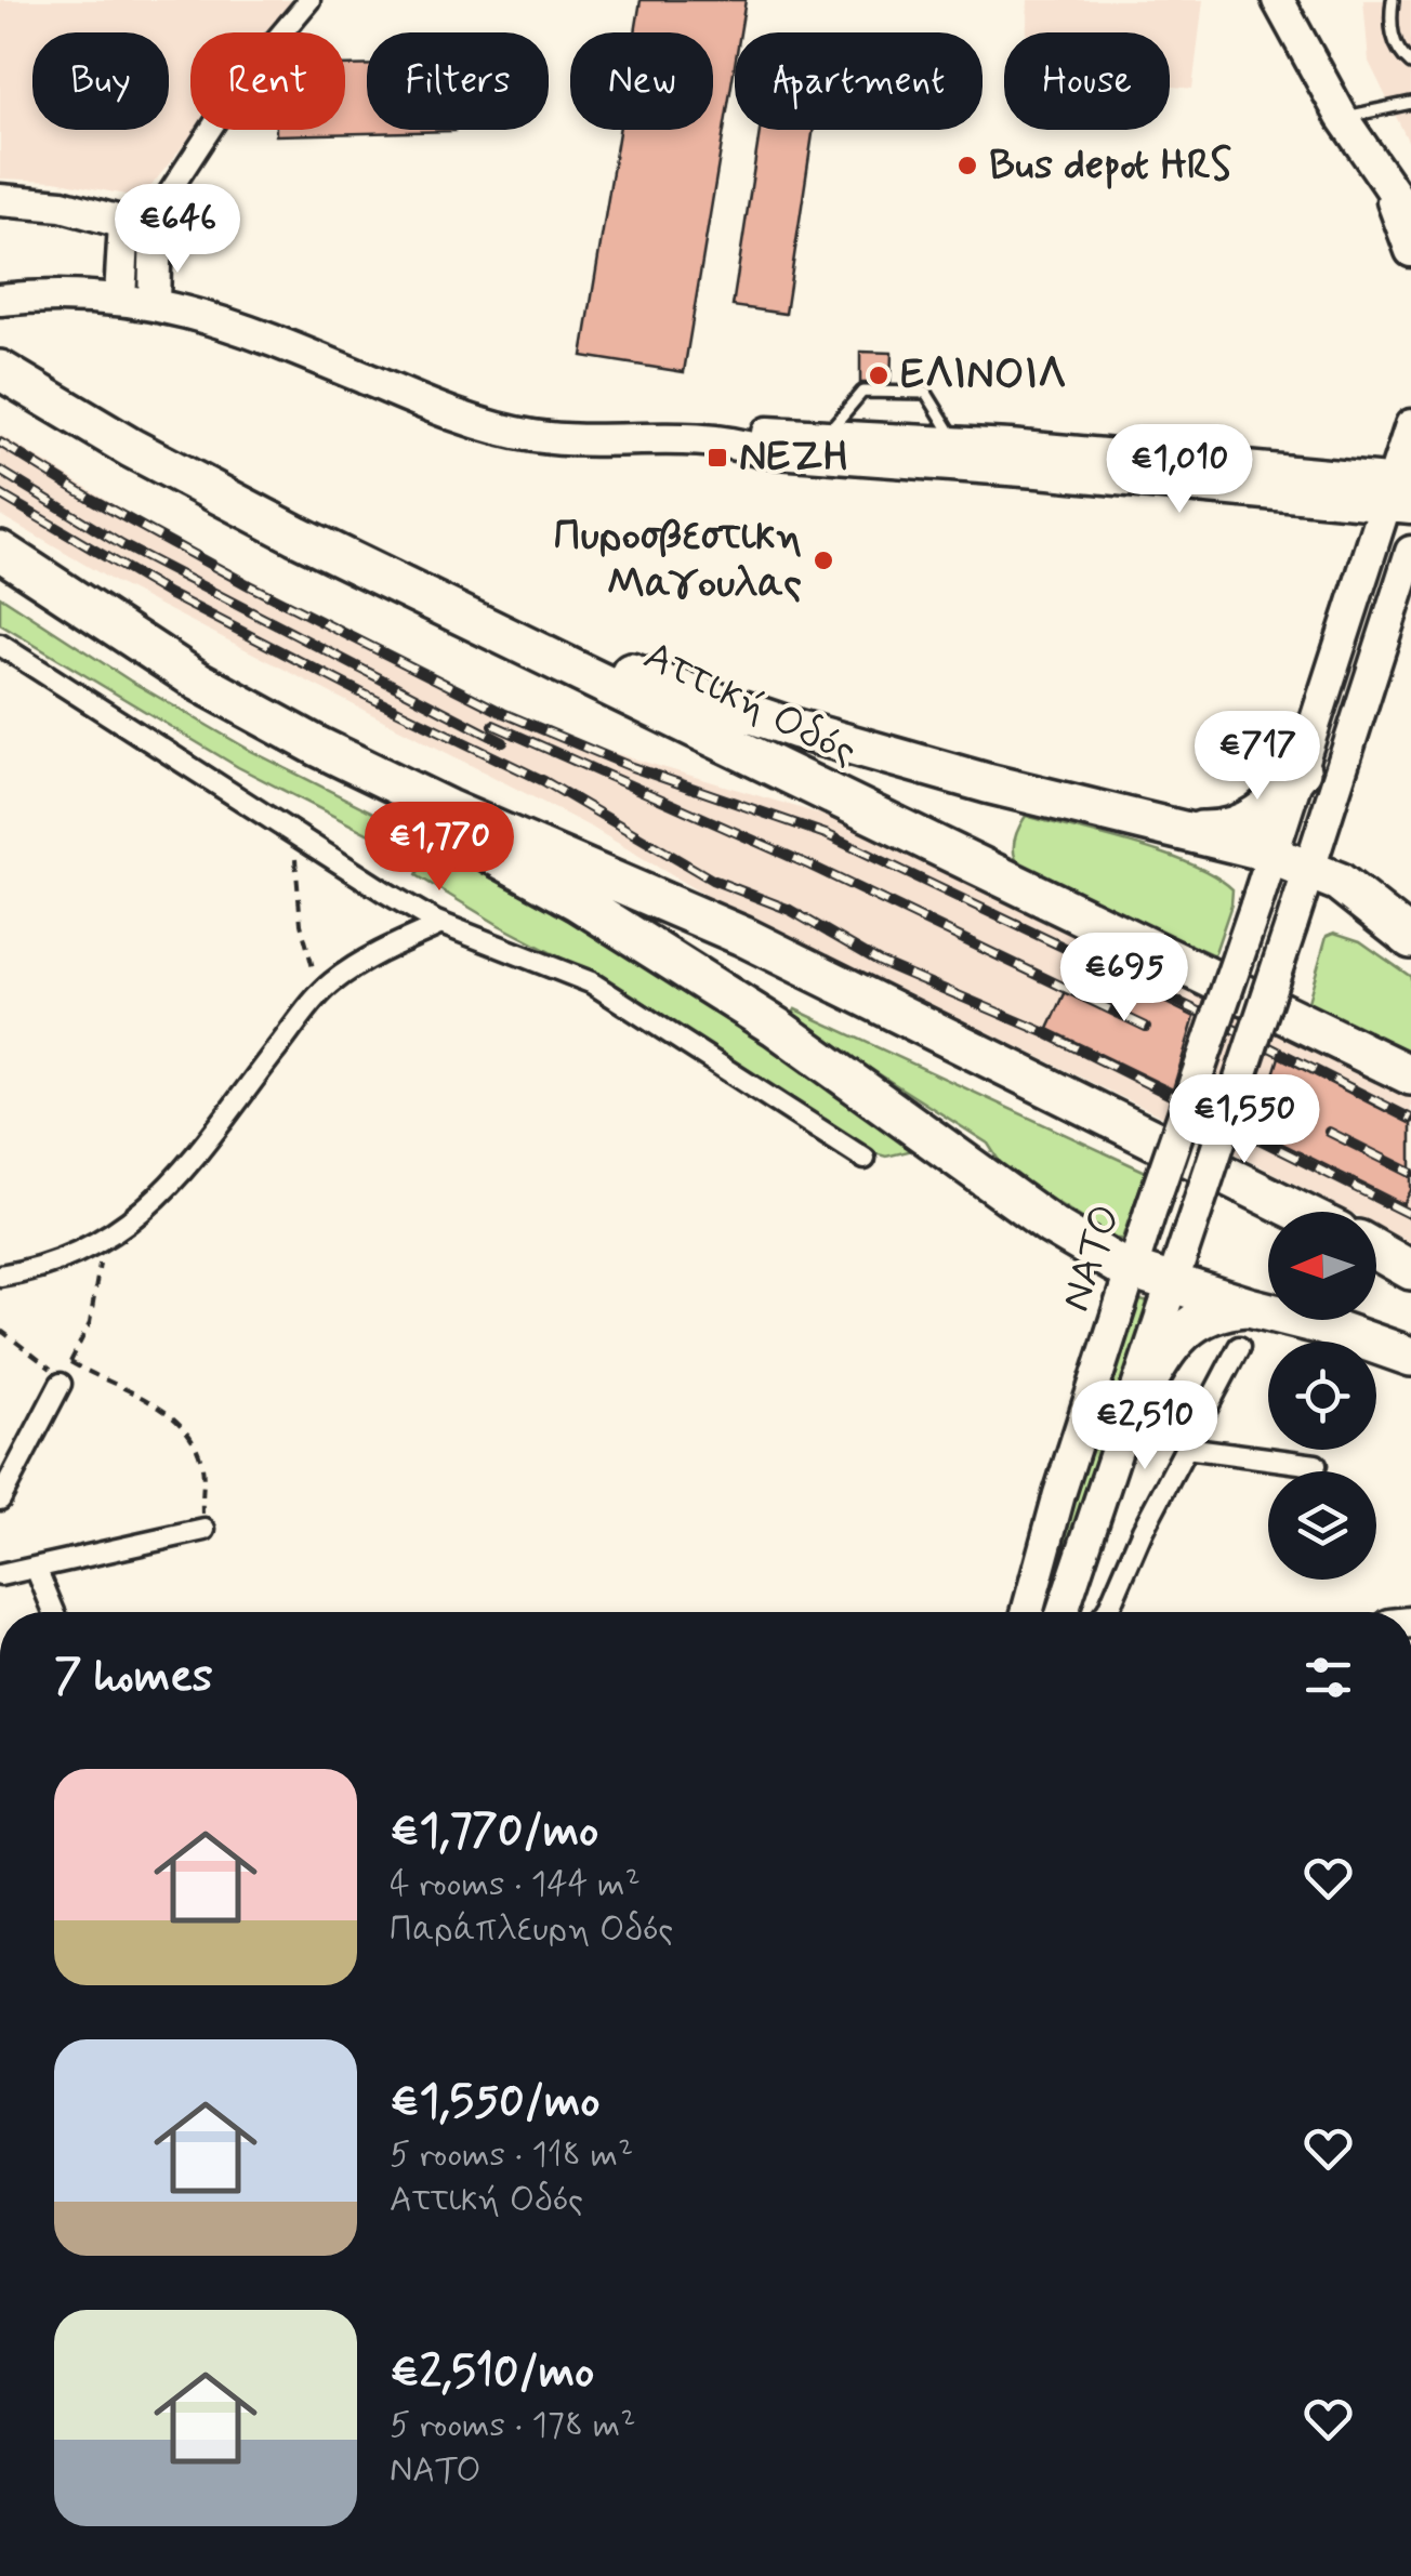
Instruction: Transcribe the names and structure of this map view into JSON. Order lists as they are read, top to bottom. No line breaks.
{"streets":{"highway":["Αττική Οδός"],"main road":["ΝΑΤΟ"]},"places":{"other":["Bus depot HRS","ΕΛΙΝΟΙΛ","Πυροσβεστικη Μαγουλας"],"transit":["ΝΕΖΗ"]},"north":"left","page":{"chip":["Buy","Rent","Filters","New","Apartment","House"],"price":["€646","€1,010","€717","€1,770","€695","€1,550","€2,510"],"heading":"7 homes","list":[{"name":"€1,770/mo","note":"4 rooms · 144 m² · Παράπλευρη Οδός"},{"name":"€1,550/mo","note":"5 rooms · 118 m² · Αττική Οδός"},{"name":"€2,510/mo","note":"5 rooms · 178 m² · ΝΑΤΟ"}]}}
